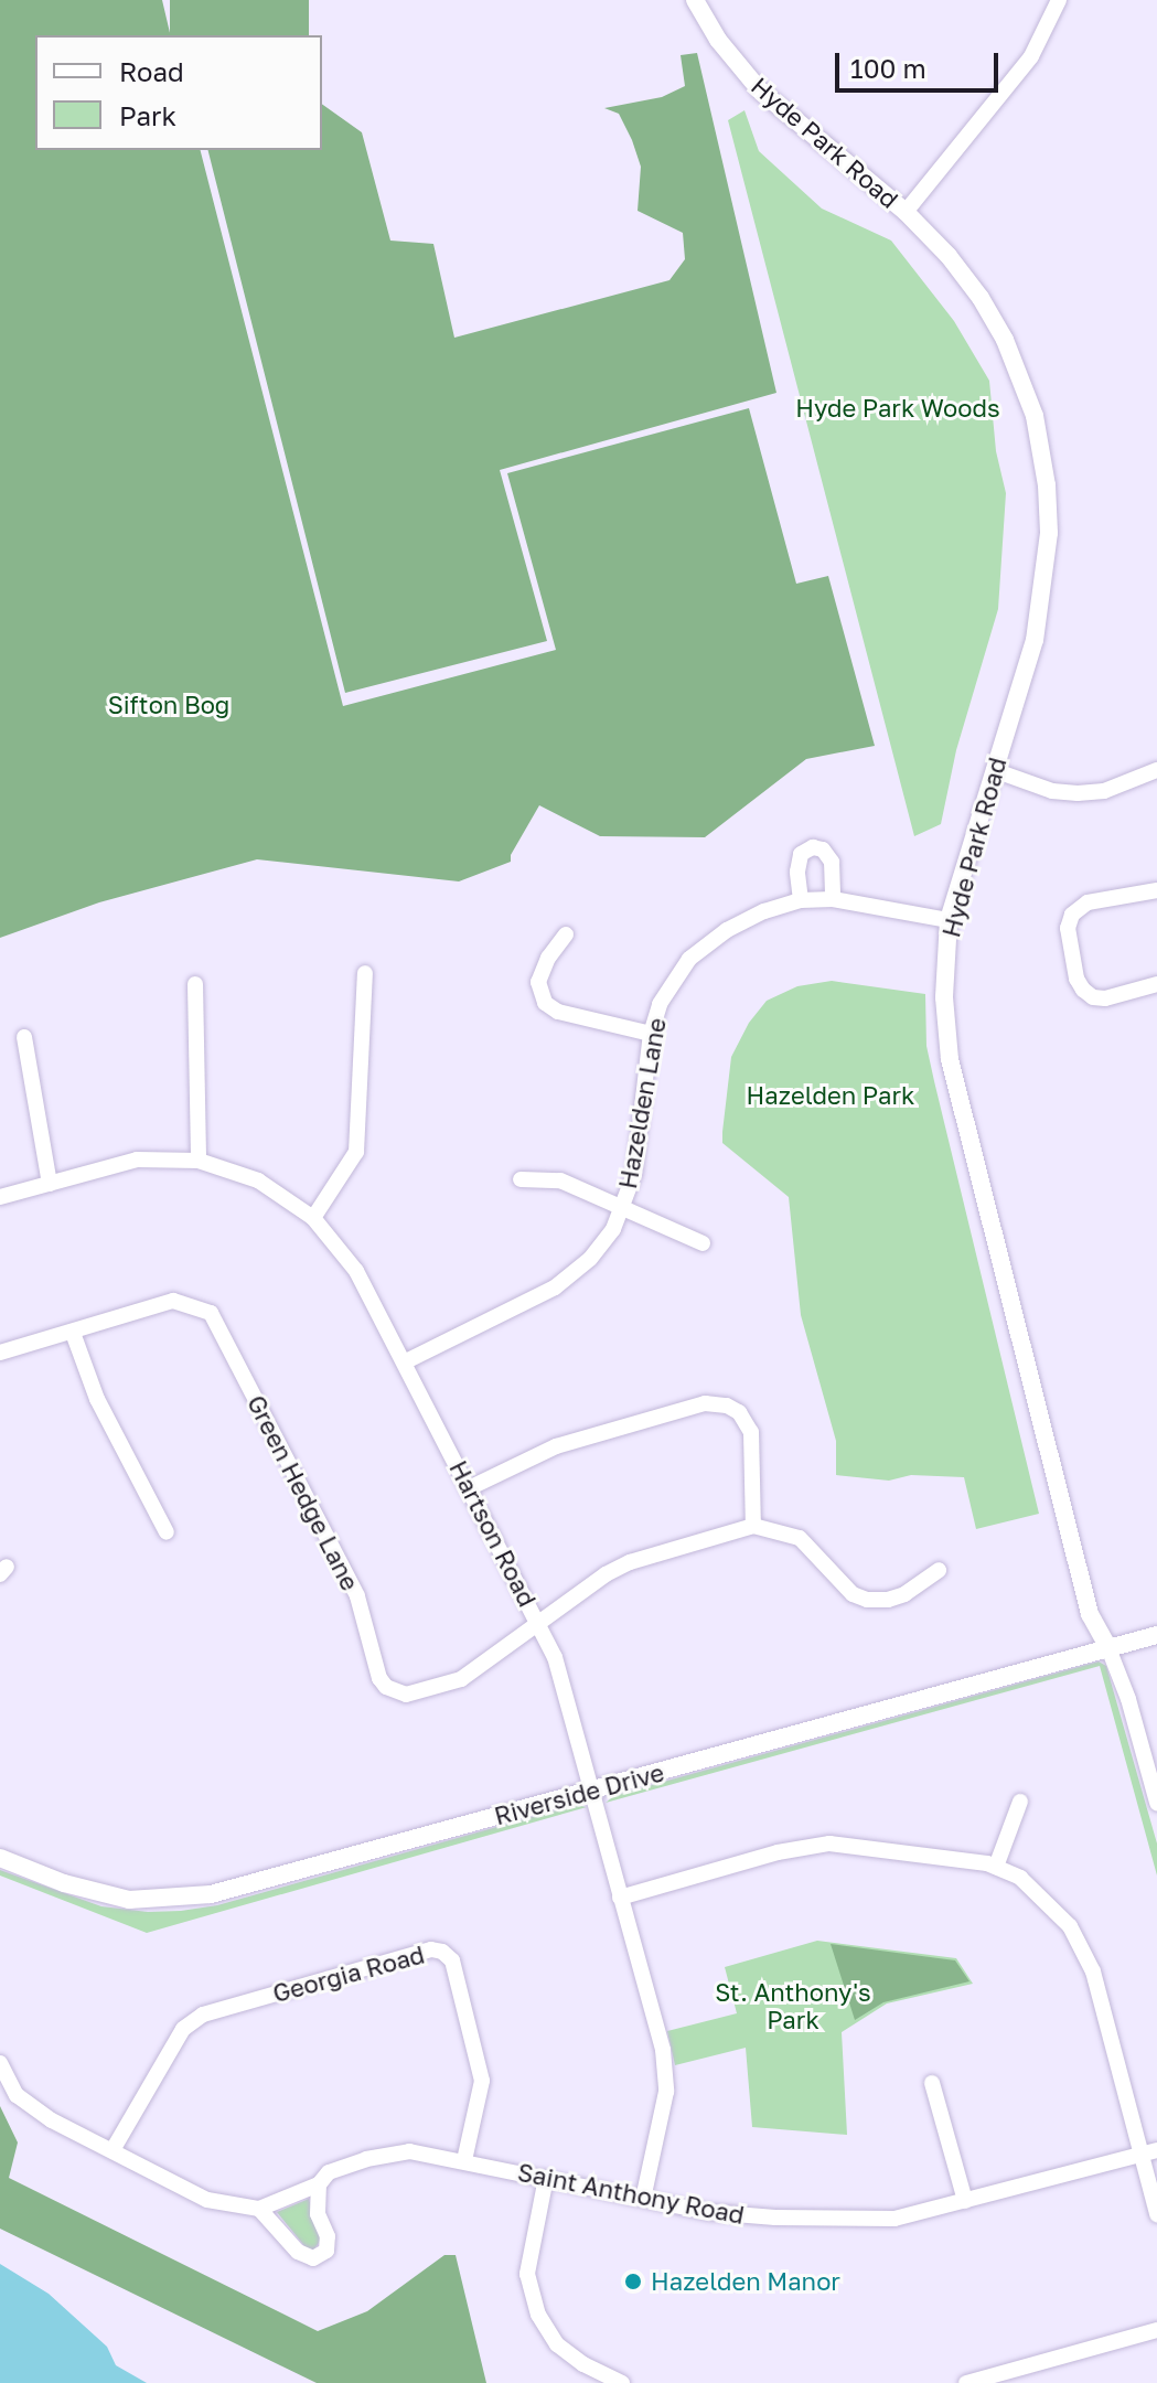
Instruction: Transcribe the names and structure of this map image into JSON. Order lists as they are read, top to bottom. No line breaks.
{"streets":{"main road":["Hyde Park Road","Riverside Drive"],"street":["Hazelden Lane","Green Hedge Lane","Hartson Road","Georgia Road","Saint Anthony Road"]},"crossings":[["Hyde Park Road","Hazelden Lane"],["Hyde Park Road","Riverside Drive"],["Hazelden Lane","Hartson Road"],["Green Hedge Lane","Hartson Road"],["Hartson Road","Riverside Drive"],["Hartson Road","Saint Anthony Road"],["Georgia Road","Saint Anthony Road"]],"parks":["Hyde Park Woods","Sifton Bog","Hazelden Park","St. Anthony's Park"],"places":["Hazelden Manor"],"legend":["Road","Park"],"scale_bar":"100 m"}
